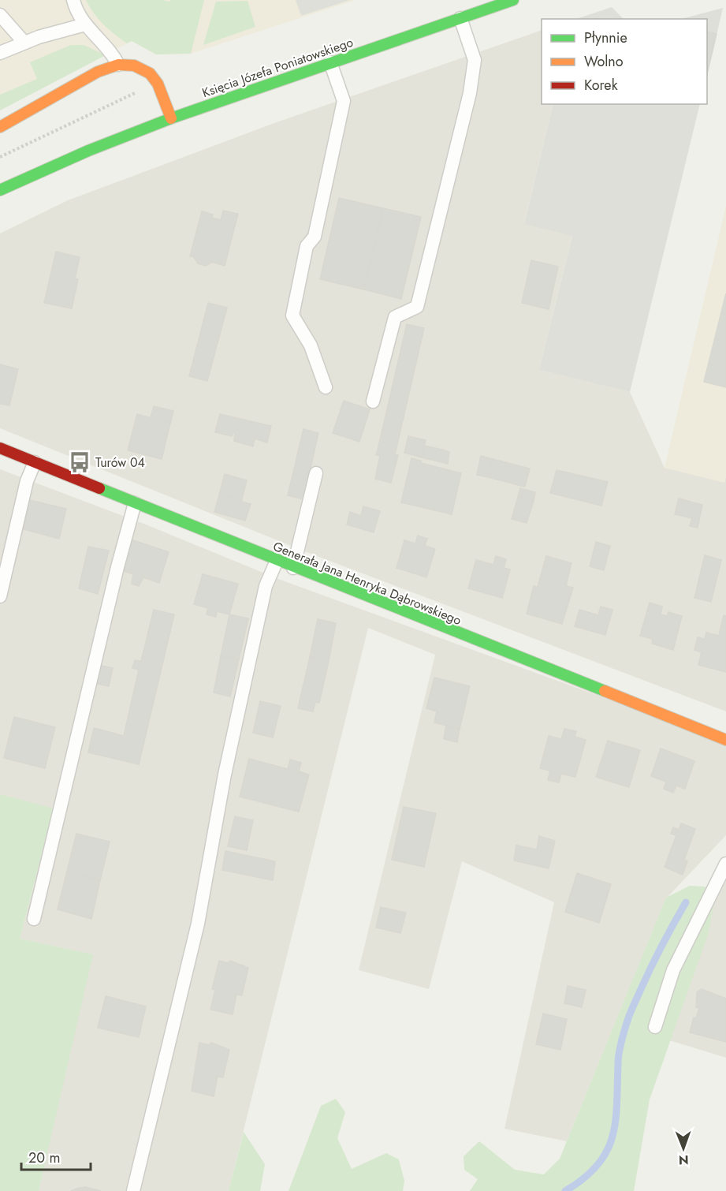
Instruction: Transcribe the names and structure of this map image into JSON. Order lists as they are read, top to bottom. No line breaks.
{"streets":{"street":["Księcia Józefa Poniatowskiego","Generała Jana Henryka Dąbrowskiego"]},"places":{"bus stop":["Turów 04"]},"legend":["Płynnie","Wolno","Korek"],"scale_bar":"20 m","north":"bottom"}
